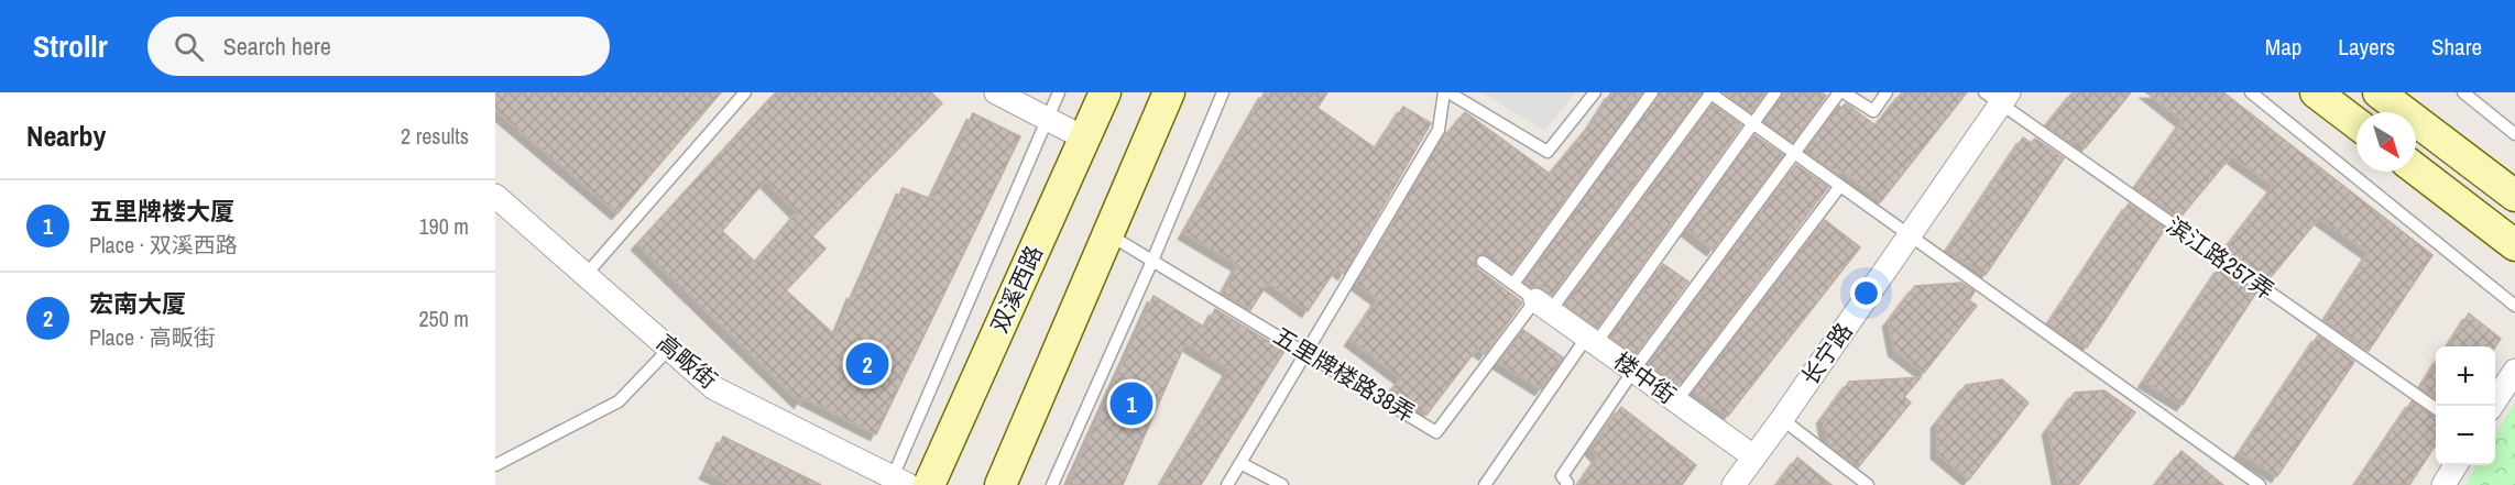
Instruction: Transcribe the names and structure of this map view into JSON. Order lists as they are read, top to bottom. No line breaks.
{"streets":{"main road":["双溪西路"],"street":["长宁路","高畈街","楼中街"],"lane":["滨江路257弄","五里牌楼路38弄"]},"crossings":[["滨江路257弄","长宁路"],["长宁路","楼中街"],["五里牌楼路38弄","楼中街"]],"north":"bottom right","page":{"header":"Strollr","search":"Search here","nav":["Map","Layers","Share"],"heading":["Nearby","2 results"],"list":[{"mark":"1","name":"五里牌楼大厦","note":"Place · 双溪西路","value":"190 m"},{"mark":"2","name":"宏南大厦","note":"Place · 高畈街","value":"250 m"}],"pins":["2","1"],"map_buttons":["+","−"]}}
